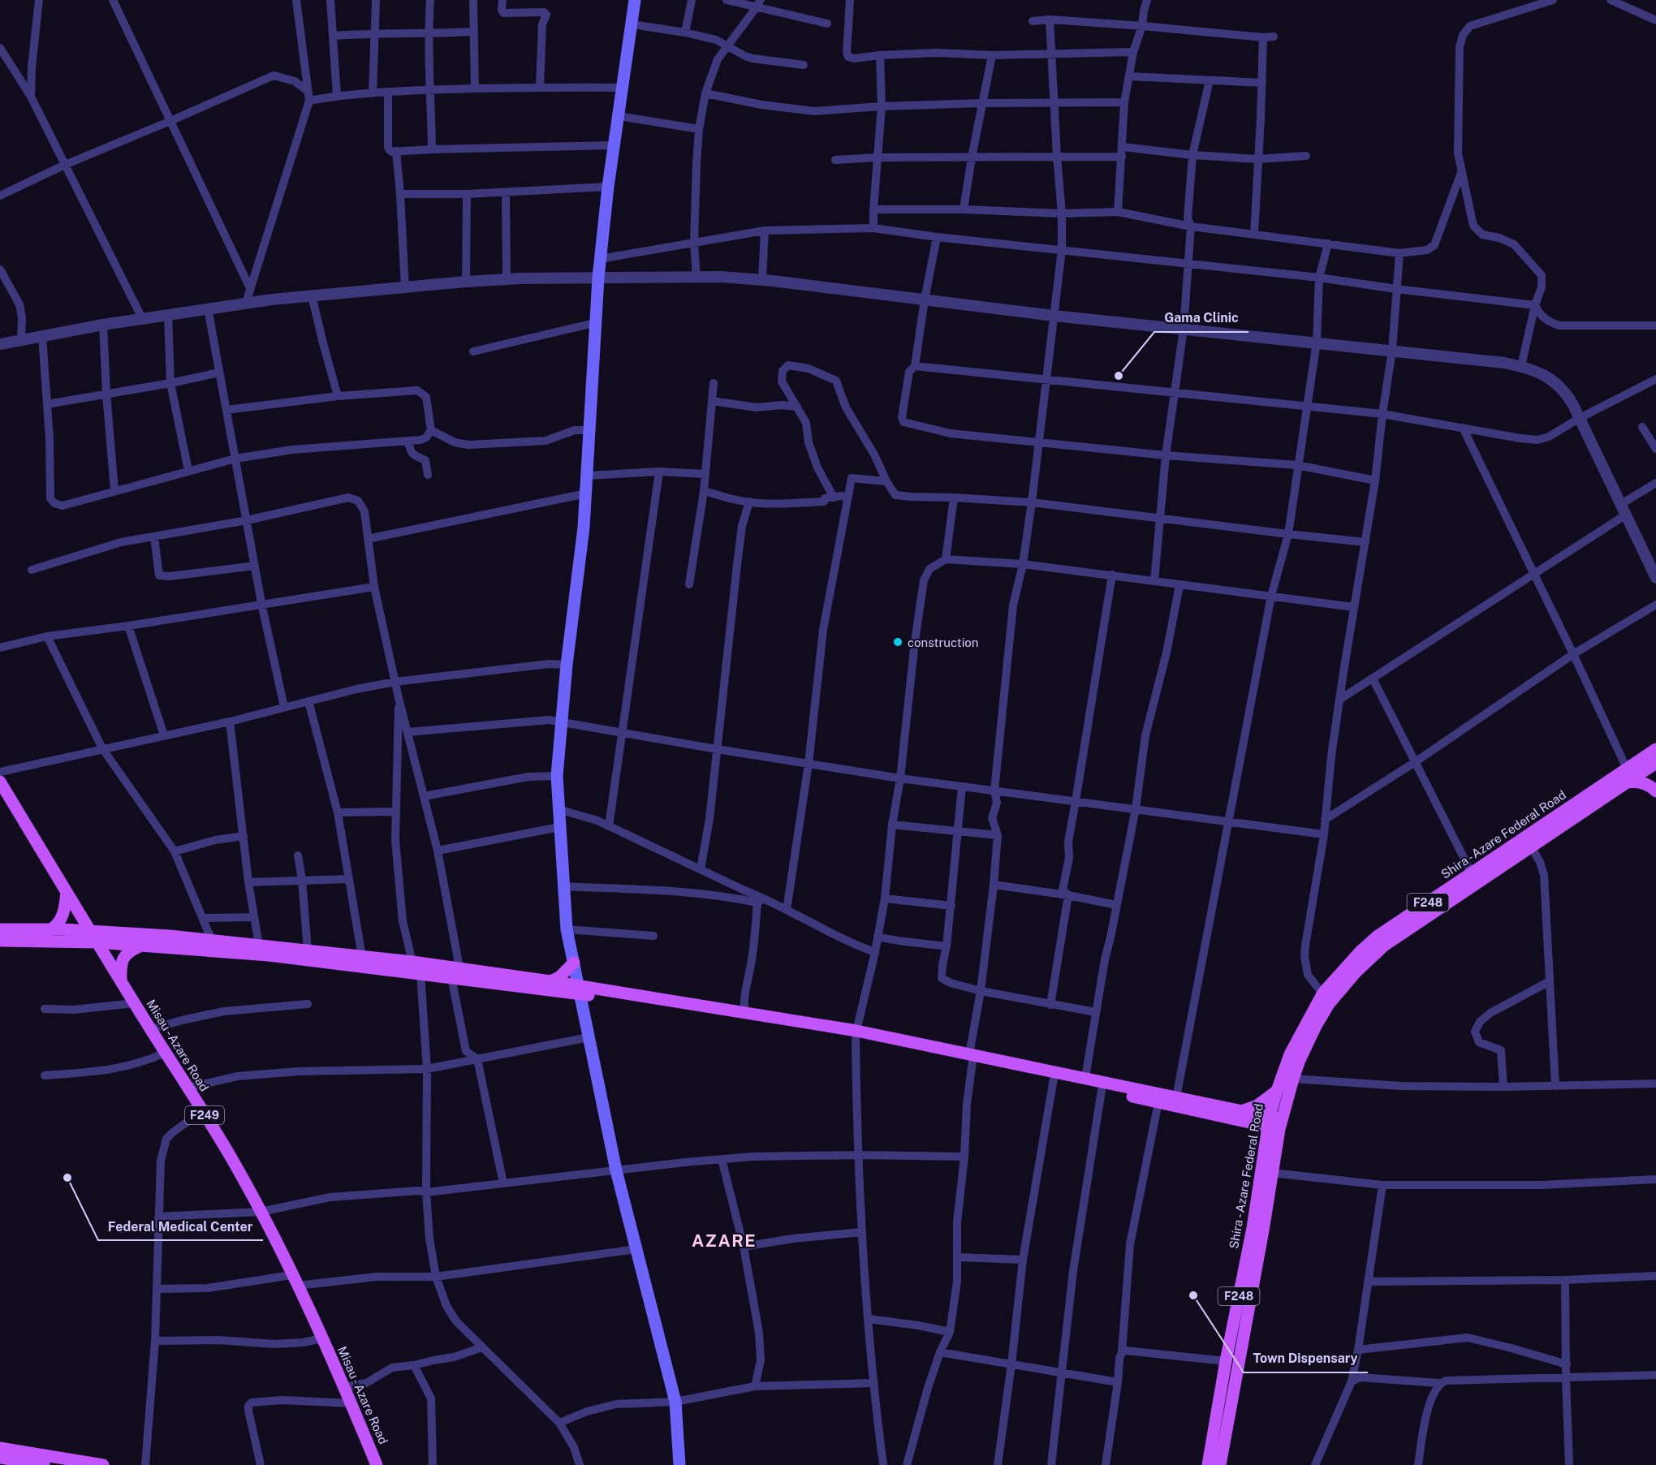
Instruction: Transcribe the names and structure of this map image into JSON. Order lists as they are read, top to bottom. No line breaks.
{"streets":{"main road":["Shira - Azare Federal Road","F248","Misau - Azare Road","F249"]},"districts":["AZARE"],"places":["Gama Clinic","construction","Federal Medical Center","Town Dispensary"]}
